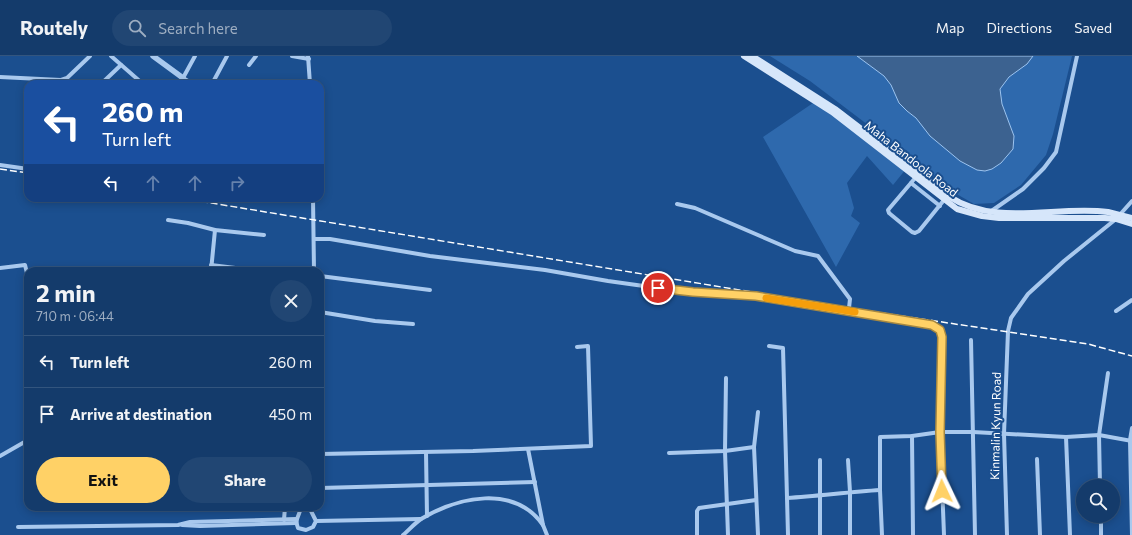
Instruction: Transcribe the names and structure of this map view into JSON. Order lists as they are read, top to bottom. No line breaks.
{"streets":{"main road":["Maha Bandoola Road"],"street":["Kinmalin Kyun Road"]},"crossings":[["Maha Bandoola Road","Kinmalin Kyun Road"]],"page":{"header":"Routely","search":"Search here","nav":["Map","Directions","Saved"],"turn":["260 m","Turn left"],"heading":["2 min","710 m · 06:44"],"list":[{"name":"Turn left","value":"260 m"},{"name":"Arrive at destination","value":"450 m"}],"buttons":["Exit","Share"]}}
